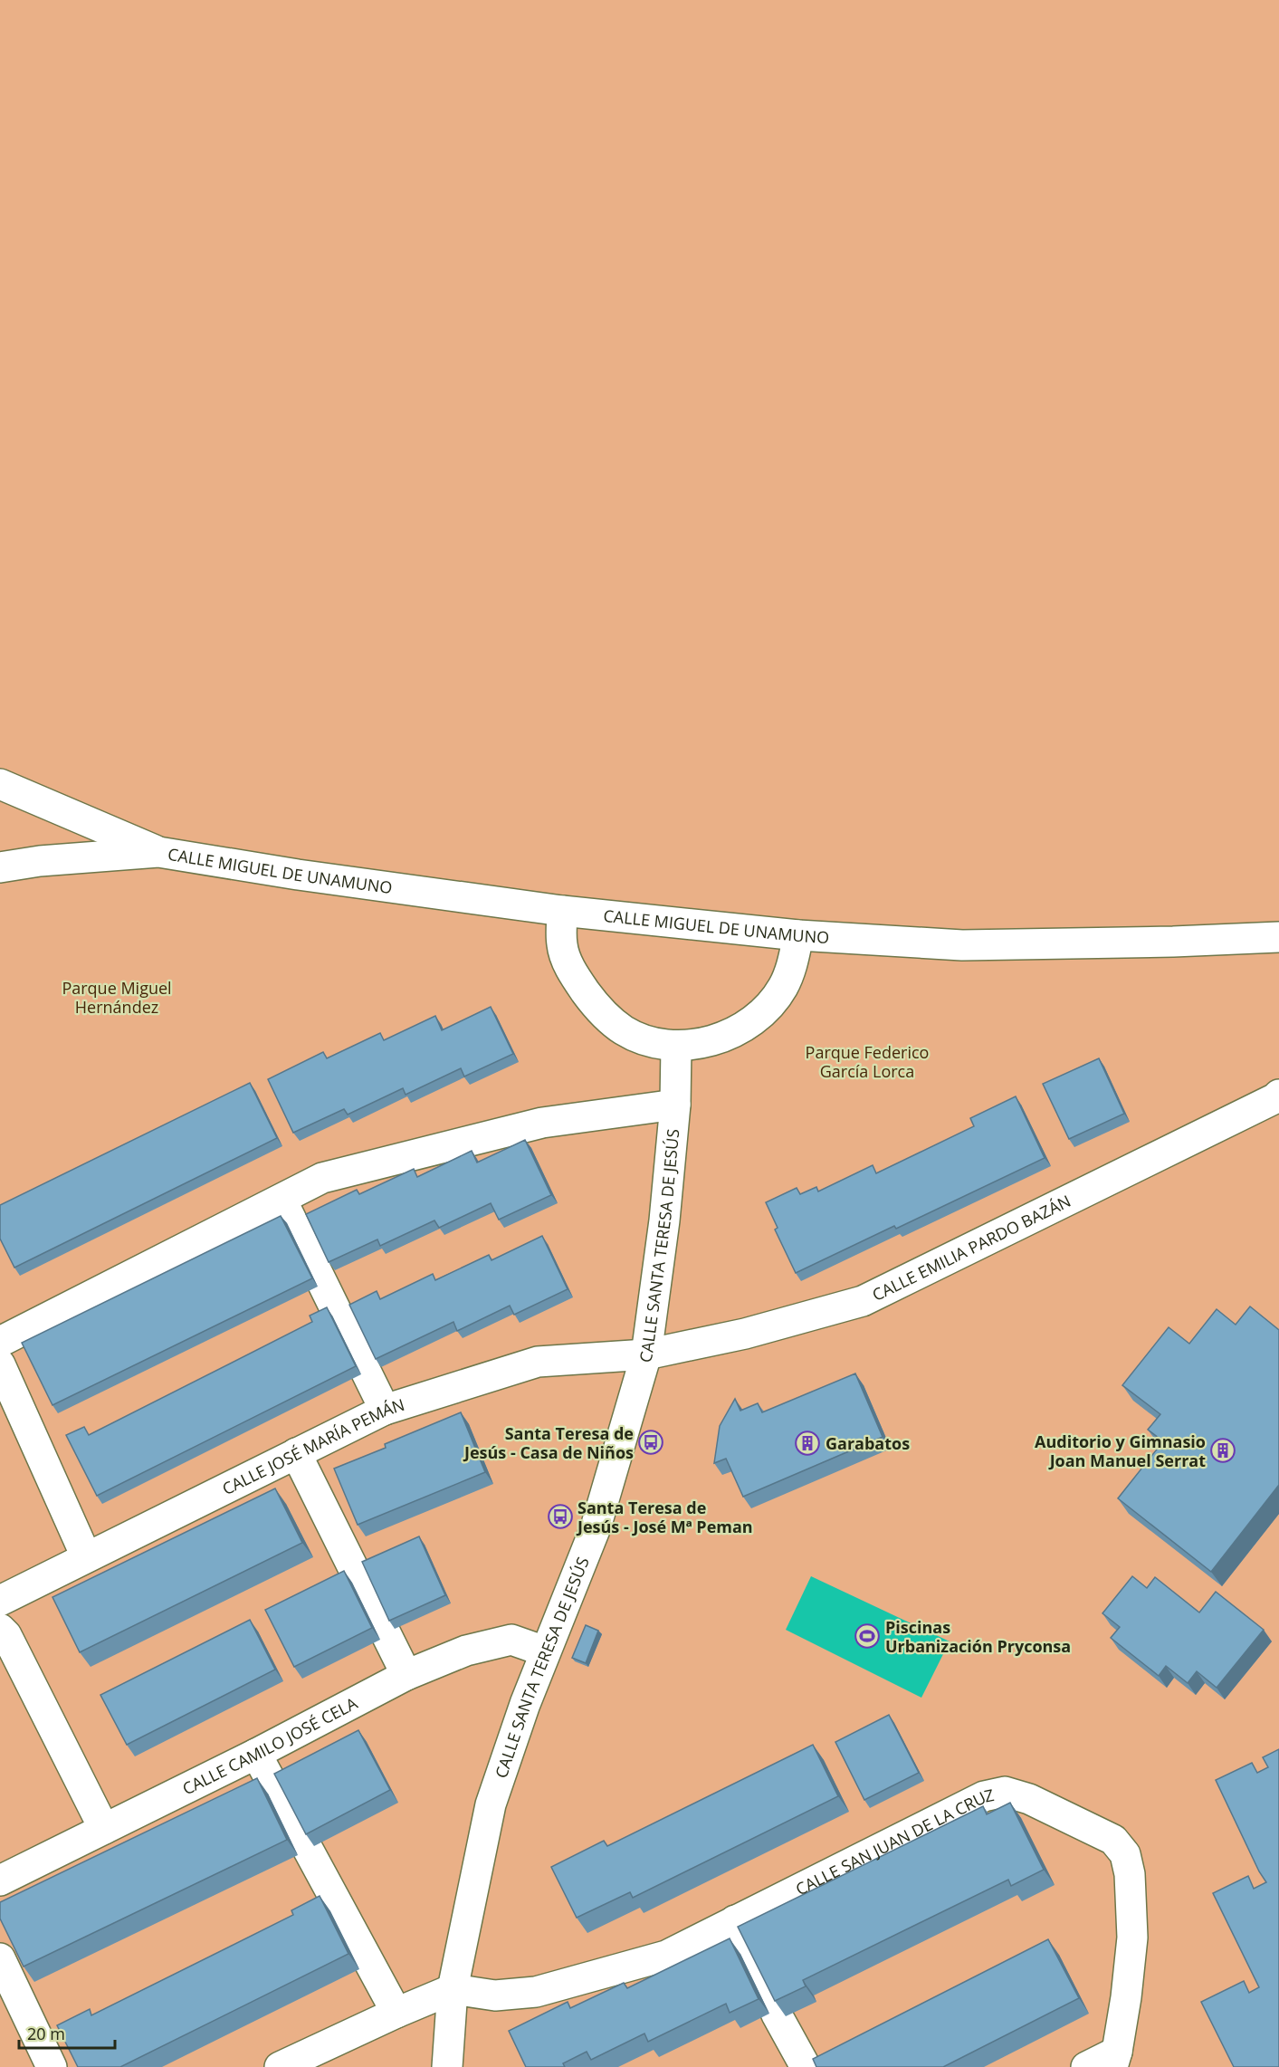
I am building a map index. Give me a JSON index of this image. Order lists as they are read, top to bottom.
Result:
{
  "streets": {
    "street": [
      "CALLE MIGUEL DE UNAMUNO",
      "CALLE SANTA TERESA DE JESÚS",
      "CALLE EMILIA PARDO BAZÁN",
      "CALLE JOSÉ MARÍA PEMÁN",
      "CALLE CAMILO JOSÉ CELA",
      "CALLE SAN JUAN DE LA CRUZ"
    ]
  },
  "crossings": [
    ["CALLE SANTA TERESA DE JESÚS", "CALLE EMILIA PARDO BAZÁN"],
    ["CALLE SANTA TERESA DE JESÚS", "CALLE JOSÉ MARÍA PEMÁN"],
    ["CALLE SANTA TERESA DE JESÚS", "CALLE CAMILO JOSÉ CELA"],
    ["CALLE SANTA TERESA DE JESÚS", "CALLE SAN JUAN DE LA CRUZ"],
    ["CALLE EMILIA PARDO BAZÁN", "CALLE JOSÉ MARÍA PEMÁN"]
  ],
  "parks": ["Parque Miguel Hernández", "Parque Federico García Lorca"],
  "places": {
    "bus stop": ["Santa Teresa de Jesús - Casa de Niños", "Santa Teresa de Jesús - José Mª Peman"],
    "building": ["Garabatos", "Auditorio y Gimnasio Joan Manuel Serrat"],
    "sports": ["Piscinas Urbanización Pryconsa"]
  },
  "scale_bar": "20 m"
}
